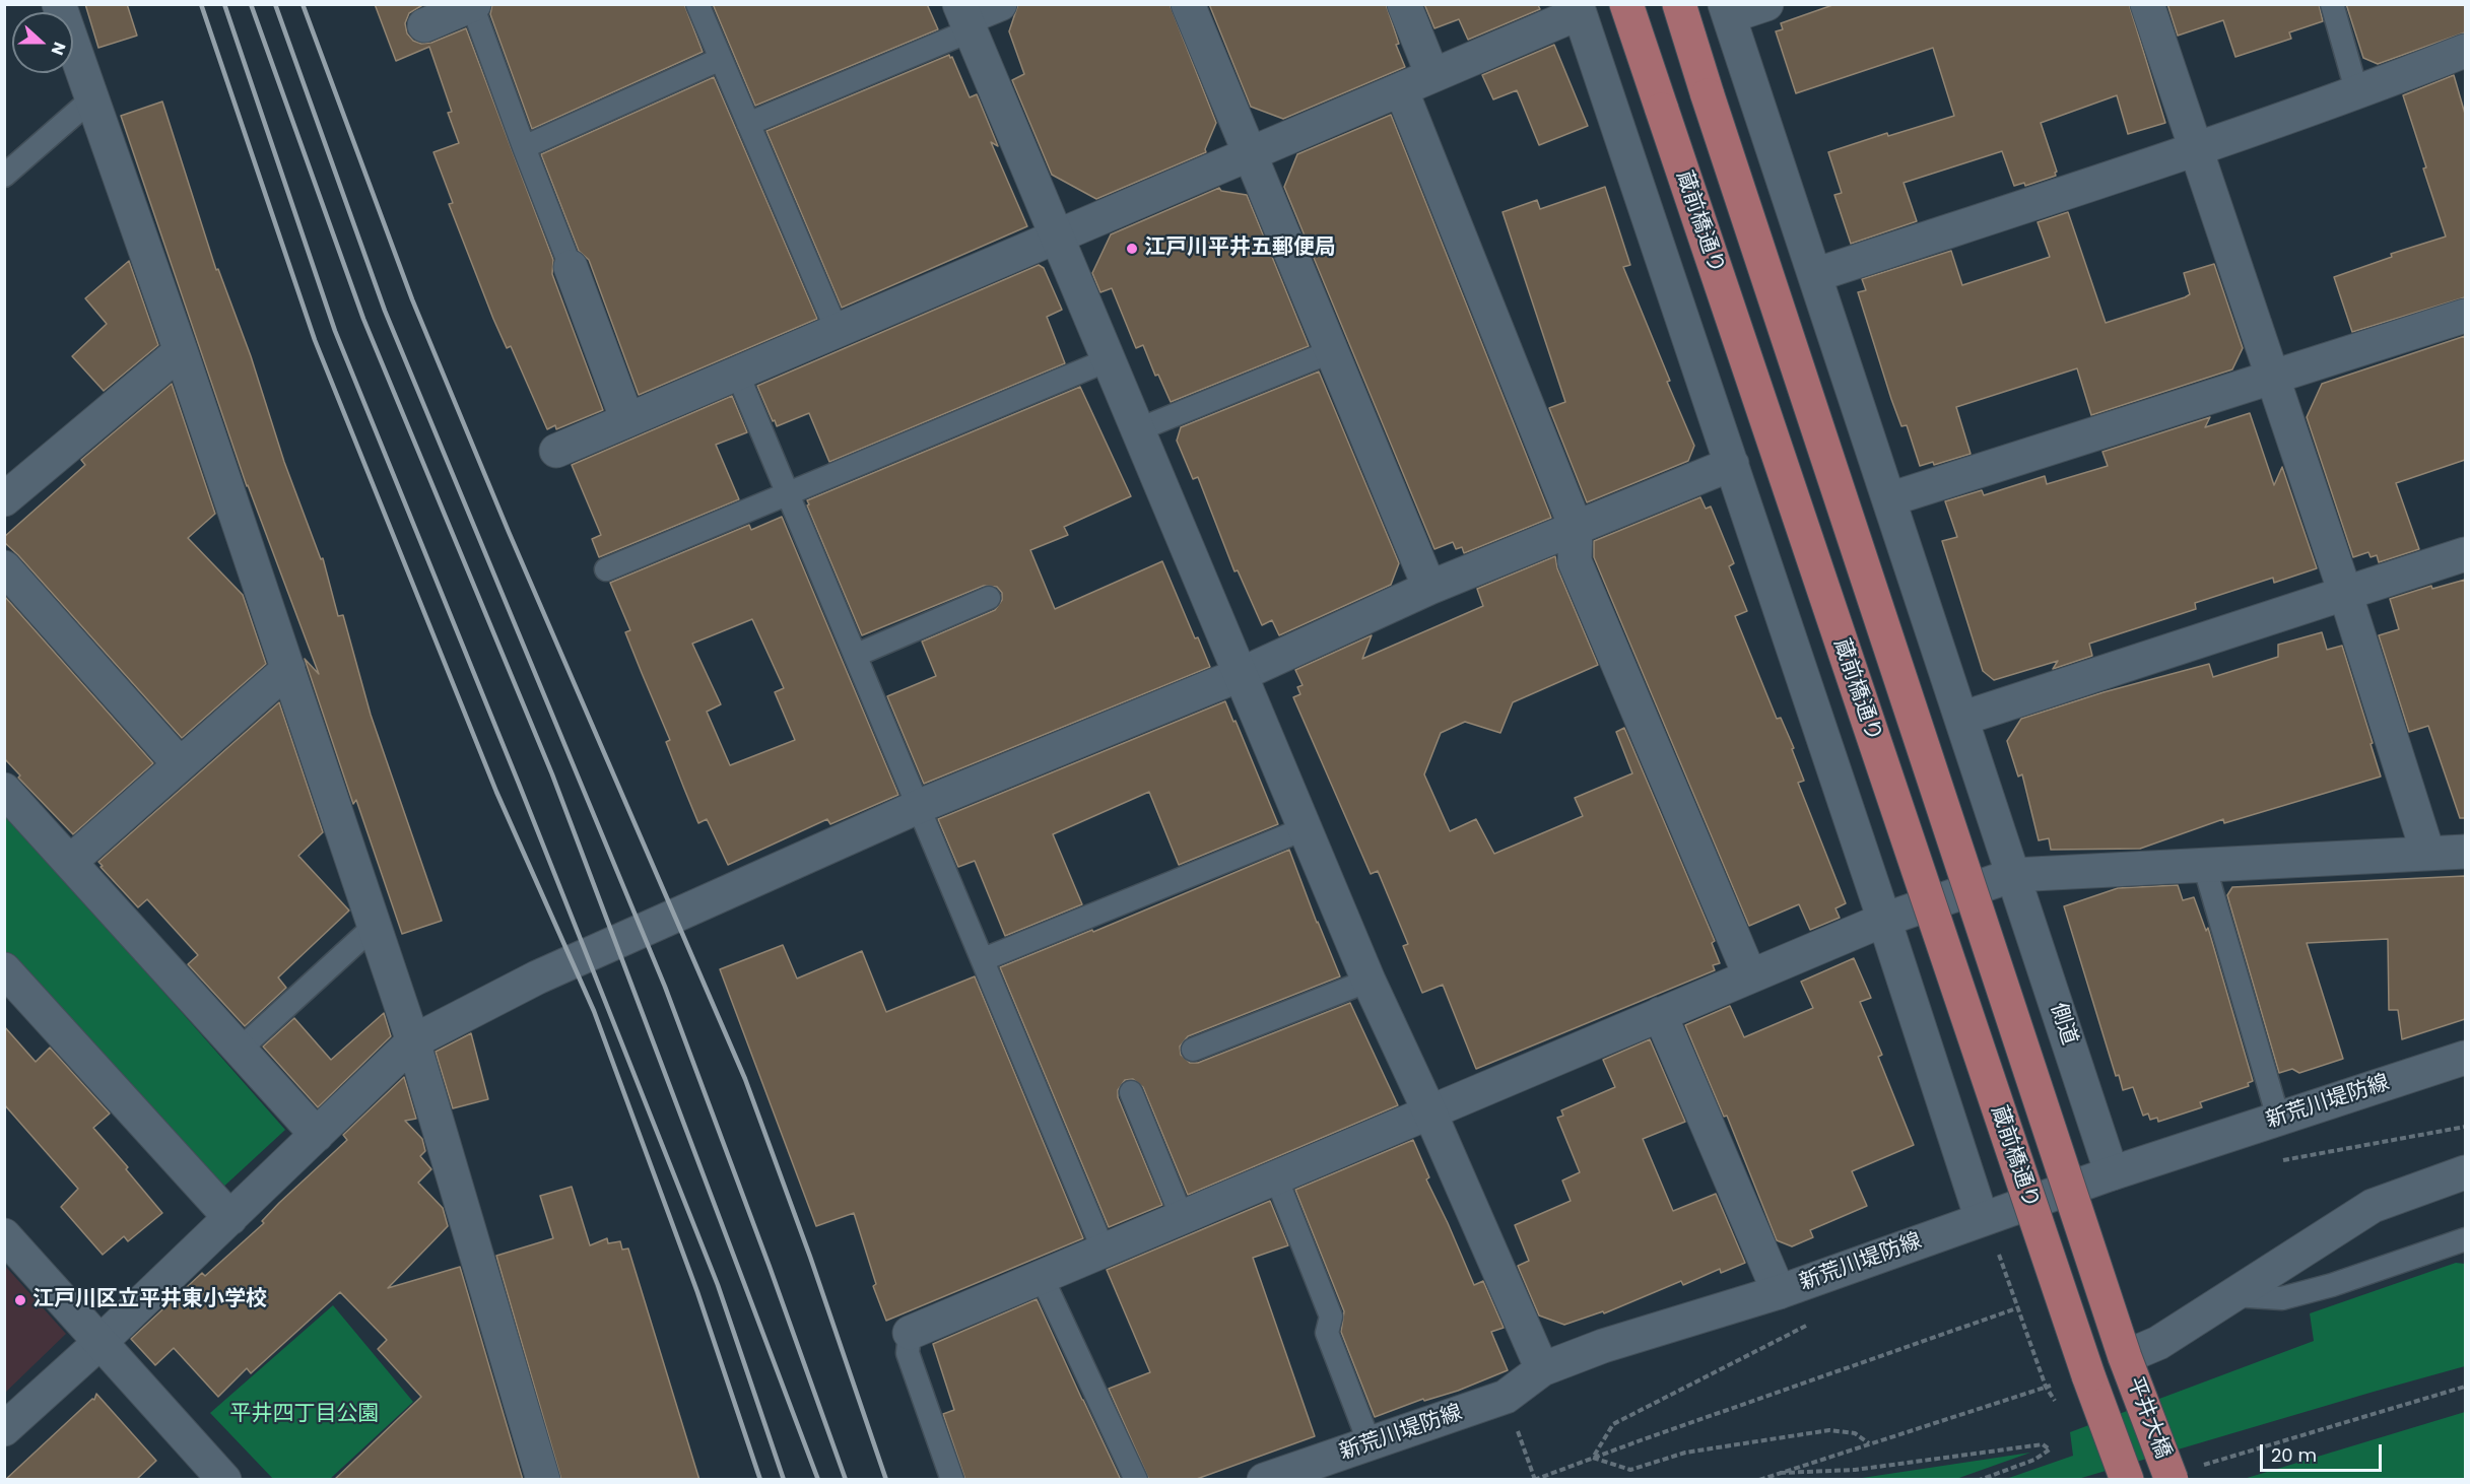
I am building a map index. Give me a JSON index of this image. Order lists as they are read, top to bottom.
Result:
{
  "streets": {
    "main road": ["蔵前橋通り", "平井大橋"],
    "street": ["側道", "新荒川堤防線"]
  },
  "crossings": [
    ["蔵前橋通り", "平井大橋"],
    ["側道", "新荒川堤防線"]
  ],
  "parks": ["平井四丁目公園"],
  "places": ["江戸川平井五郵便局", "江戸川区立平井東小学校"],
  "scale_bar": "20 m",
  "north": "right"
}
